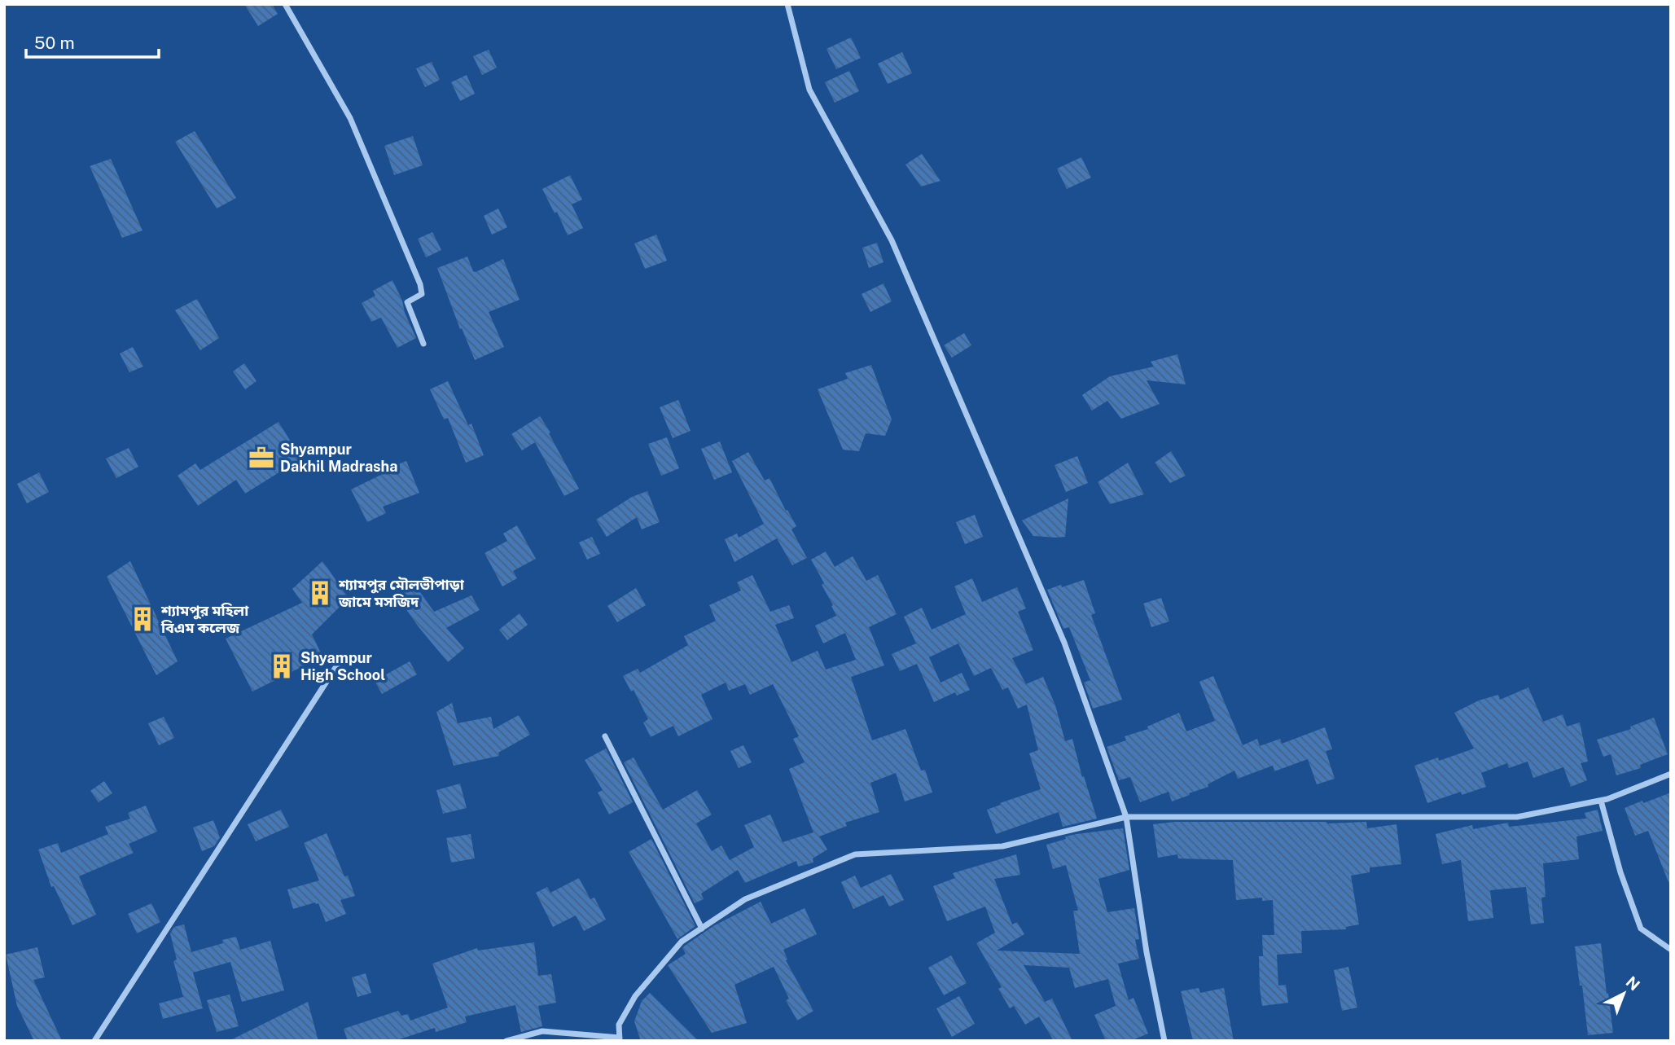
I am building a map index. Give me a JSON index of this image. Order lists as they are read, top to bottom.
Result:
{
  "places": {
    "office": ["Shyampur Dakhil Madrasha"],
    "building": ["শ্যামপুর মৌলভীপাড়া জামে মসজিদ", "শ্যামপুর মহিলা বিএম কলেজ", "Shyampur High School"]
  },
  "scale_bar": "50 m",
  "north": "top right"
}
